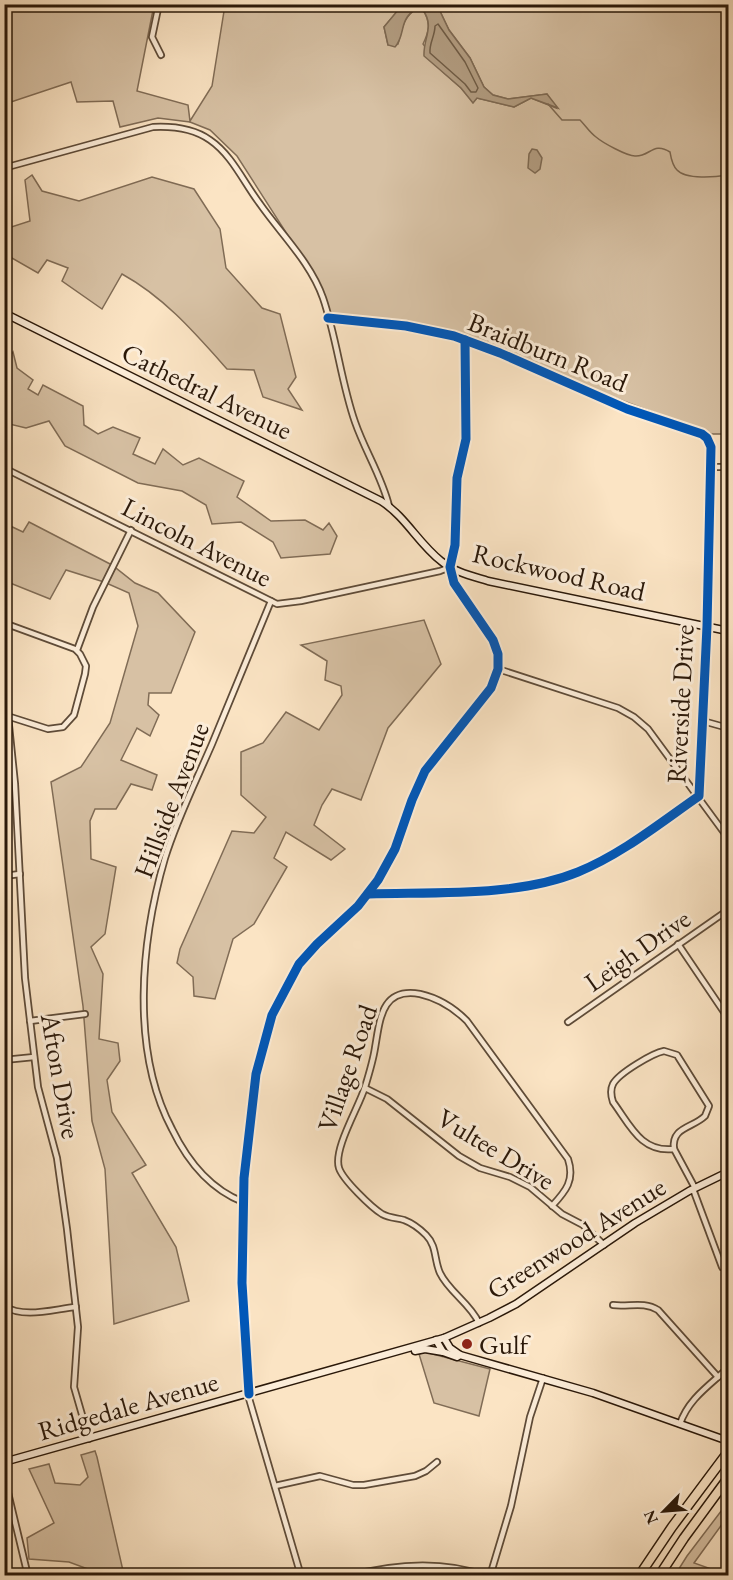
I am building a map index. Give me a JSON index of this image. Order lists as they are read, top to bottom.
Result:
{
  "streets": {
    "street": [
      "Braidburn Road",
      "Cathedral Avenue",
      "Lincoln Avenue",
      "Rockwood Road",
      "Riverside Drive",
      "Hillside Avenue",
      "Leigh Drive",
      "Village Road",
      "Afton Drive",
      "Vultee Drive",
      "Greenwood Avenue",
      "Ridgedale Avenue"
    ]
  },
  "crossings": [
    ["Braidburn Road", "Riverside Drive"],
    ["Cathedral Avenue", "Rockwood Road"],
    ["Lincoln Avenue", "Rockwood Road"],
    ["Lincoln Avenue", "Hillside Avenue"],
    ["Rockwood Road", "Riverside Drive"],
    ["Village Road", "Vultee Drive"],
    ["Village Road", "Greenwood Avenue"],
    ["Afton Drive", "Ridgedale Avenue"],
    ["Vultee Drive", "Greenwood Avenue"],
    ["Greenwood Avenue", "Ridgedale Avenue"]
  ],
  "places": ["Gulf"],
  "north": "bottom left"
}
